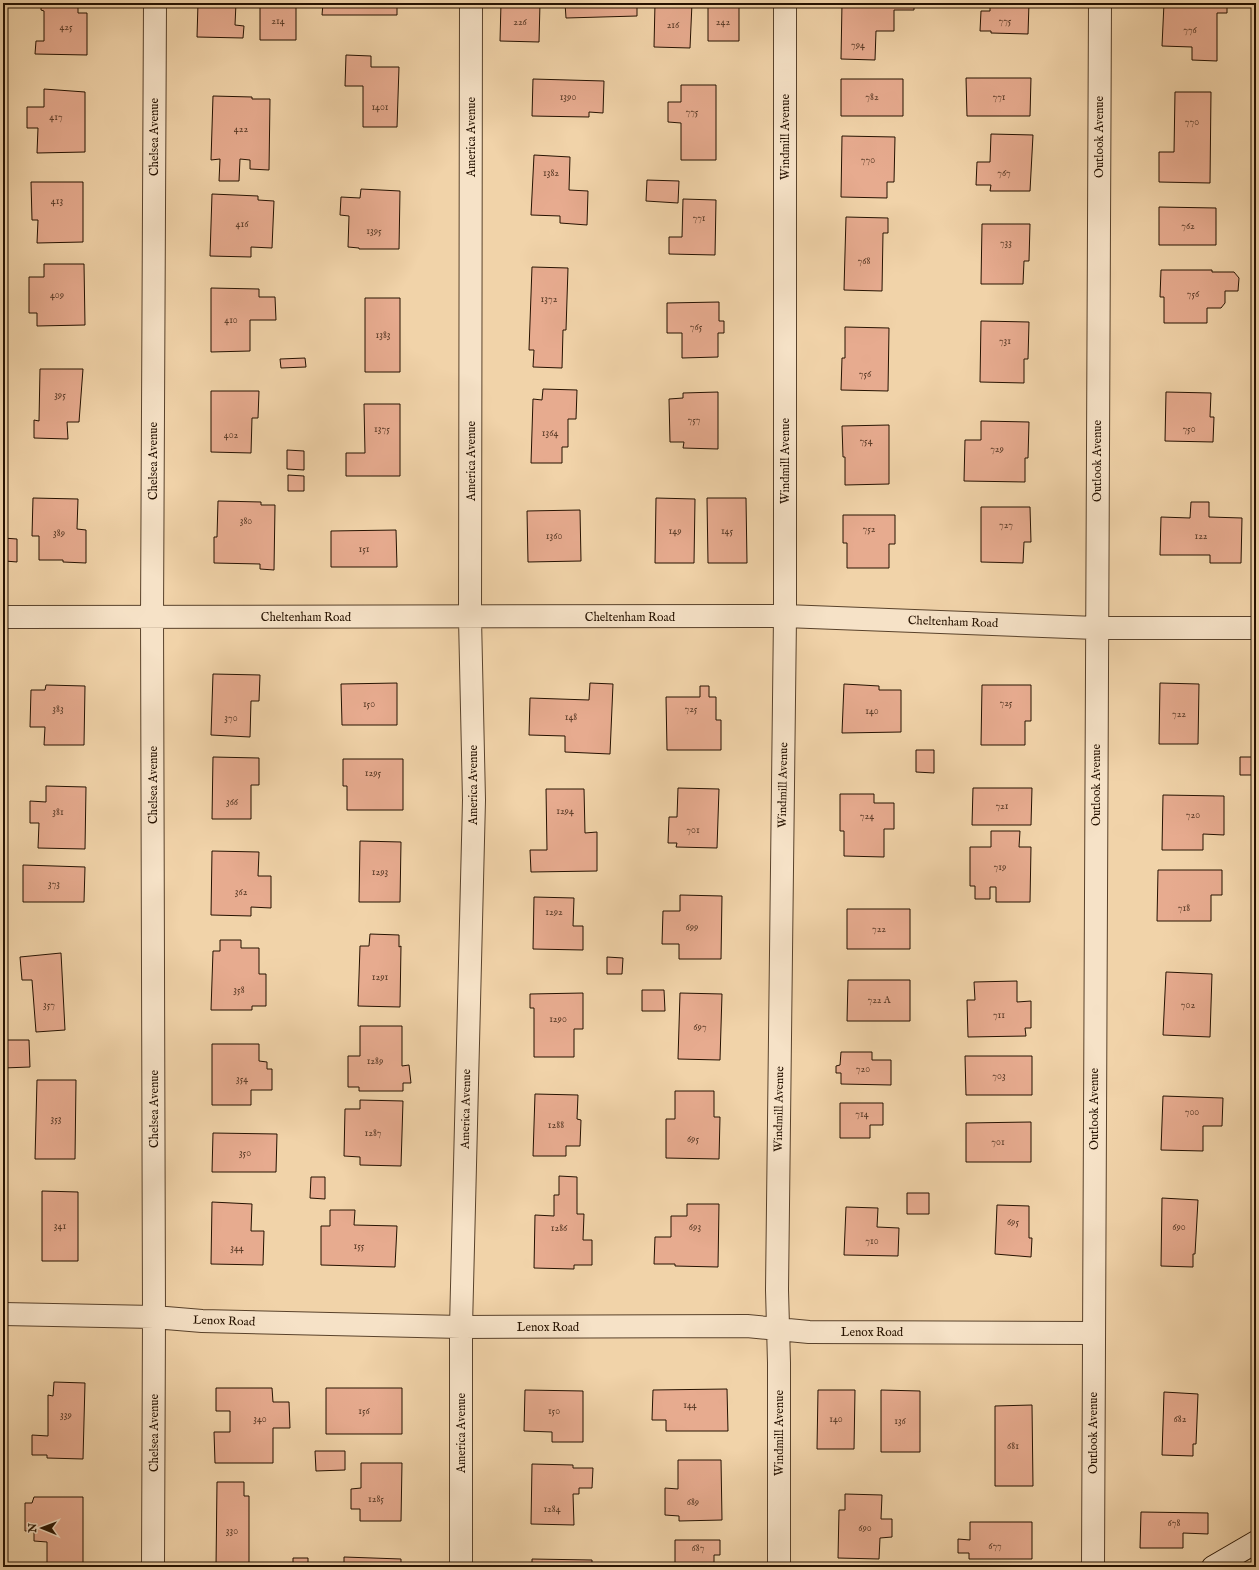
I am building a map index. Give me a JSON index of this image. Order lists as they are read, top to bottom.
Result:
{
  "streets": {
    "street": [
      "Chelsea Avenue",
      "America Avenue",
      "Windmill Avenue",
      "Outlook Avenue",
      "Cheltenham Road",
      "Lenox Road"
    ]
  },
  "crossings": [
    ["Chelsea Avenue", "Cheltenham Road"],
    ["Chelsea Avenue", "Lenox Road"],
    ["America Avenue", "Cheltenham Road"],
    ["America Avenue", "Lenox Road"],
    ["Windmill Avenue", "Cheltenham Road"],
    ["Windmill Avenue", "Lenox Road"],
    ["Outlook Avenue", "Cheltenham Road"],
    ["Outlook Avenue", "Lenox Road"]
  ],
  "house_numbers": [
    "214",
    "775",
    "226",
    "242",
    "216",
    "425",
    "776",
    "794",
    "1390",
    "782",
    "771",
    "1401",
    "775",
    "417",
    "770",
    "422",
    "770",
    "1382",
    "767",
    "413",
    "771",
    "416",
    "762",
    "1395",
    "733",
    "768",
    "756",
    "409",
    "1372",
    "410",
    "765",
    "1383",
    "731",
    "756",
    "395",
    "757",
    "1375",
    "750",
    "1364",
    "402",
    "754",
    "729",
    "380",
    "727",
    "752",
    "149",
    "145",
    "389",
    "1360",
    "122",
    "151",
    "725",
    "150",
    "383",
    "725",
    "140",
    "722",
    "148",
    "370",
    "1295",
    "366",
    "721",
    "1294",
    "381",
    "720",
    "724",
    "701",
    "719",
    "1293",
    "373",
    "362",
    "718",
    "1292",
    "699",
    "722",
    "1291",
    "358",
    "722 A",
    "357",
    "702",
    "711",
    "1290",
    "697",
    "1289",
    "720",
    "703",
    "354",
    "700",
    "714",
    "353",
    "1288",
    "1287",
    "695",
    "701",
    "350",
    "695",
    "341",
    "693",
    "690",
    "1286",
    "710",
    "155",
    "344",
    "144",
    "156",
    "150",
    "339",
    "340",
    "140",
    "682",
    "136",
    "681",
    "1285",
    "689",
    "1284",
    "678",
    "690",
    "330",
    "677",
    "687"
  ],
  "north": "left"
}
